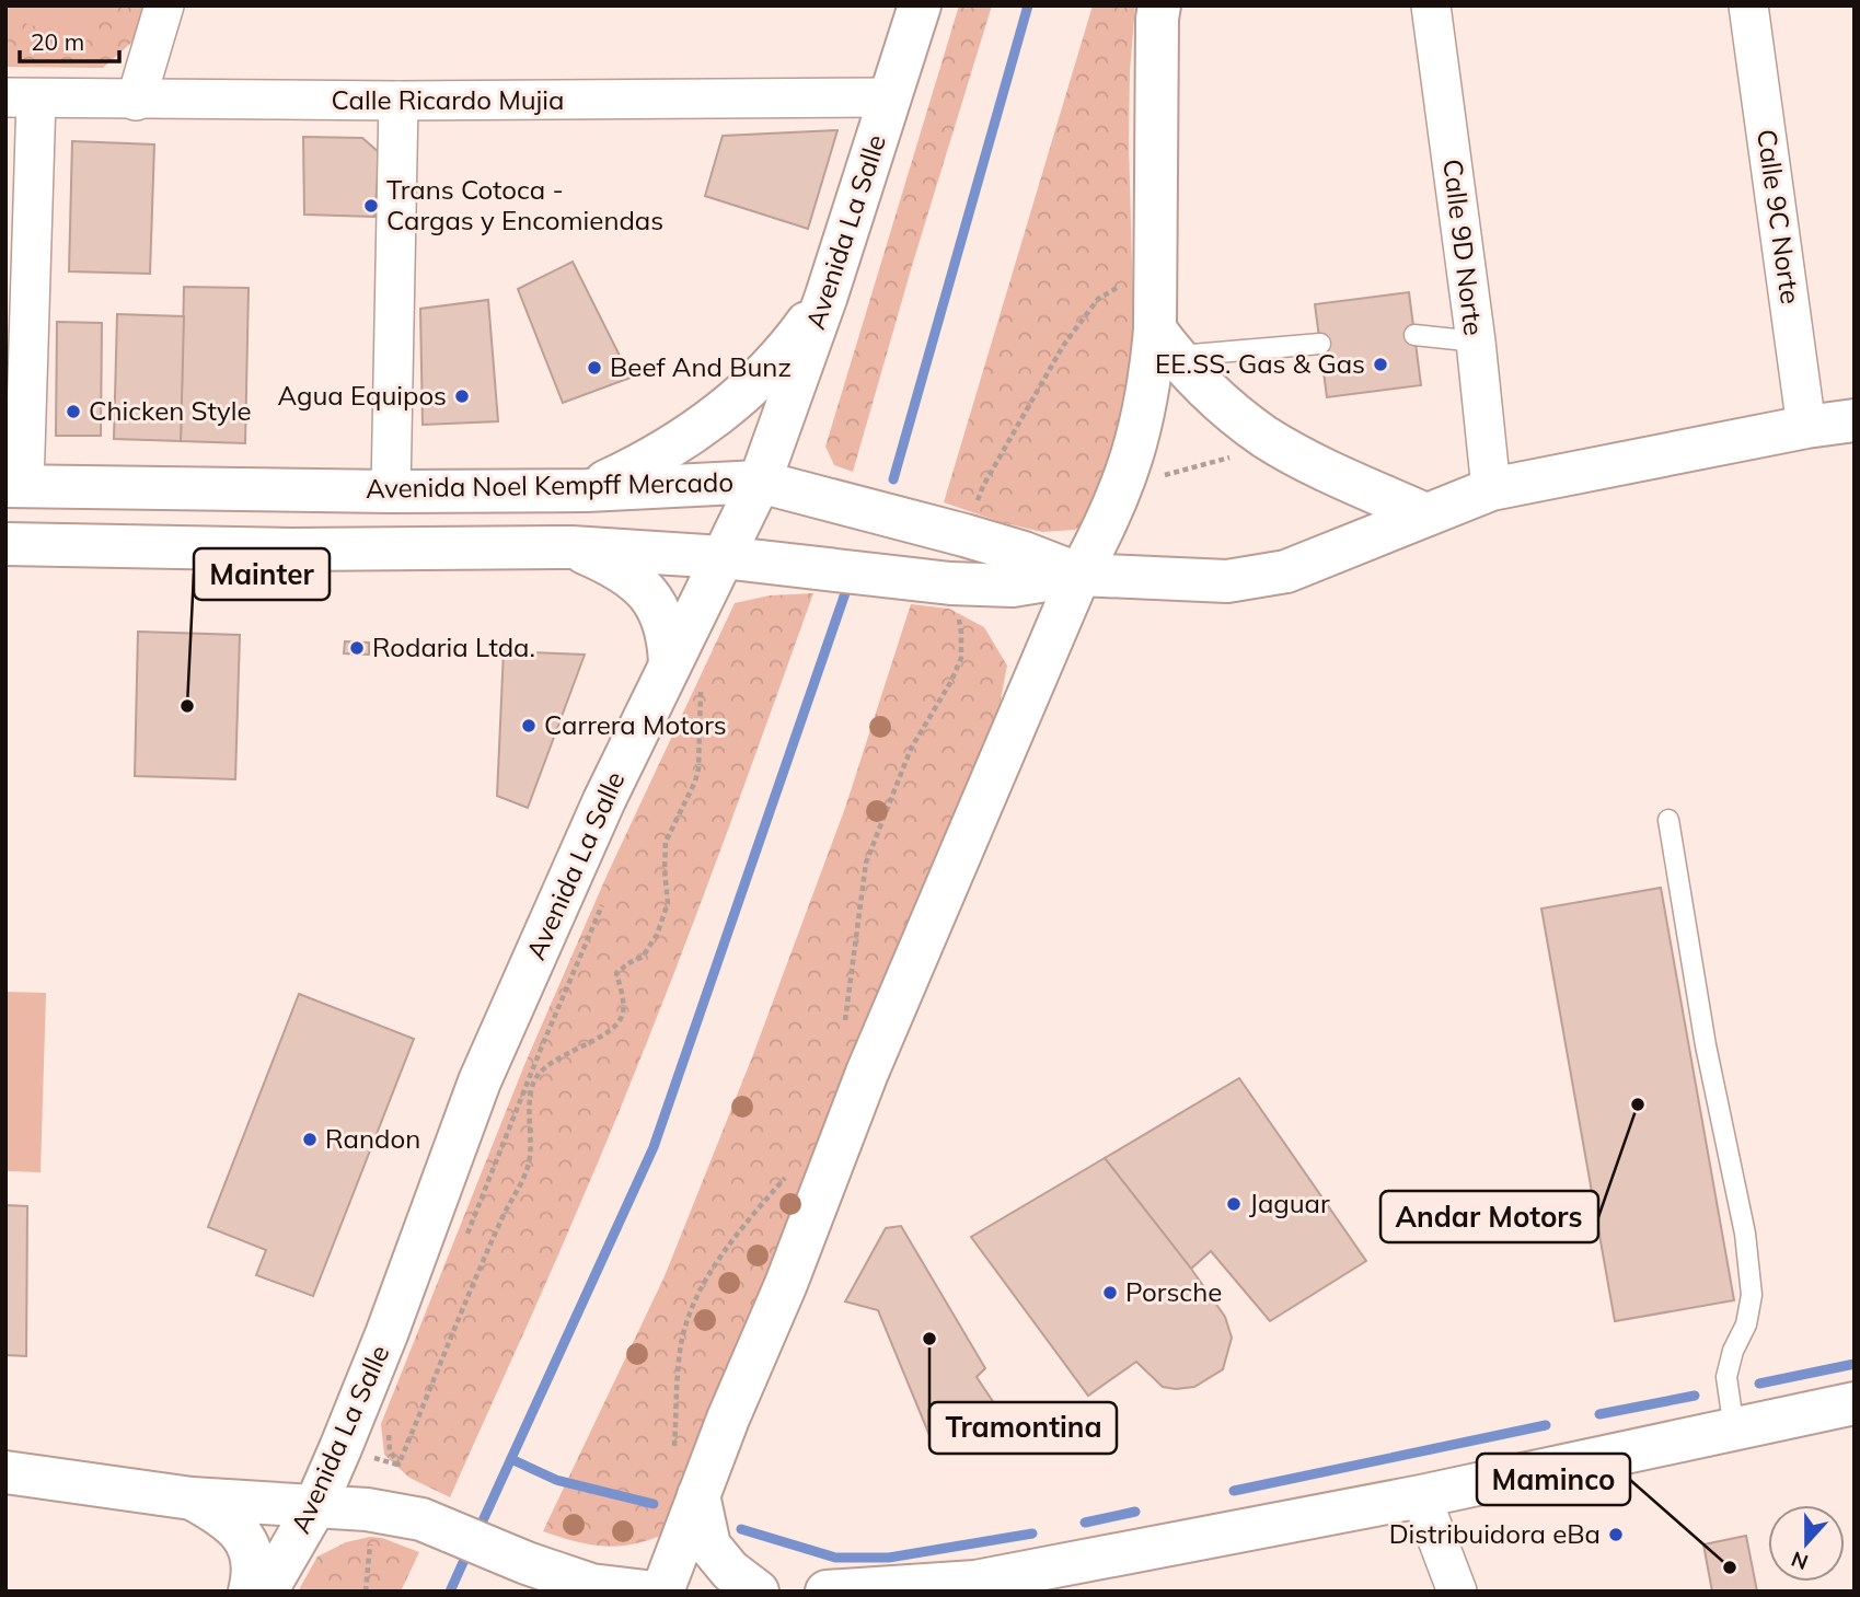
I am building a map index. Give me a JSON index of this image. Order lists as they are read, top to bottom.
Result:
{
  "streets": {
    "main road": ["Avenida La Salle", "Avenida Noel Kempff Mercado"],
    "street": ["Calle Ricardo Mujia", "Calle 9C Norte", "Calle 9D Norte"]
  },
  "crossings": [
    ["Calle Ricardo Mujia", "Avenida La Salle"],
    ["Calle 9C Norte", "Avenida Noel Kempff Mercado"],
    ["Avenida La Salle", "Avenida Noel Kempff Mercado"],
    ["Calle 9D Norte", "Avenida Noel Kempff Mercado"]
  ],
  "places": [
    "Trans Cotoca - Cargas y Encomiendas",
    "EE.SS. Gas & Gas",
    "Beef And Bunz",
    "Agua Equipos",
    "Chicken Style",
    "Rodaria Ltda.",
    "Mainter",
    "Carrera Motors",
    "Andar Motors",
    "Randon",
    "Jaguar",
    "Porsche",
    "Tramontina",
    "Distribuidora eBa",
    "Maminco"
  ],
  "scale_bar": "20 m",
  "north": "bottom"
}
